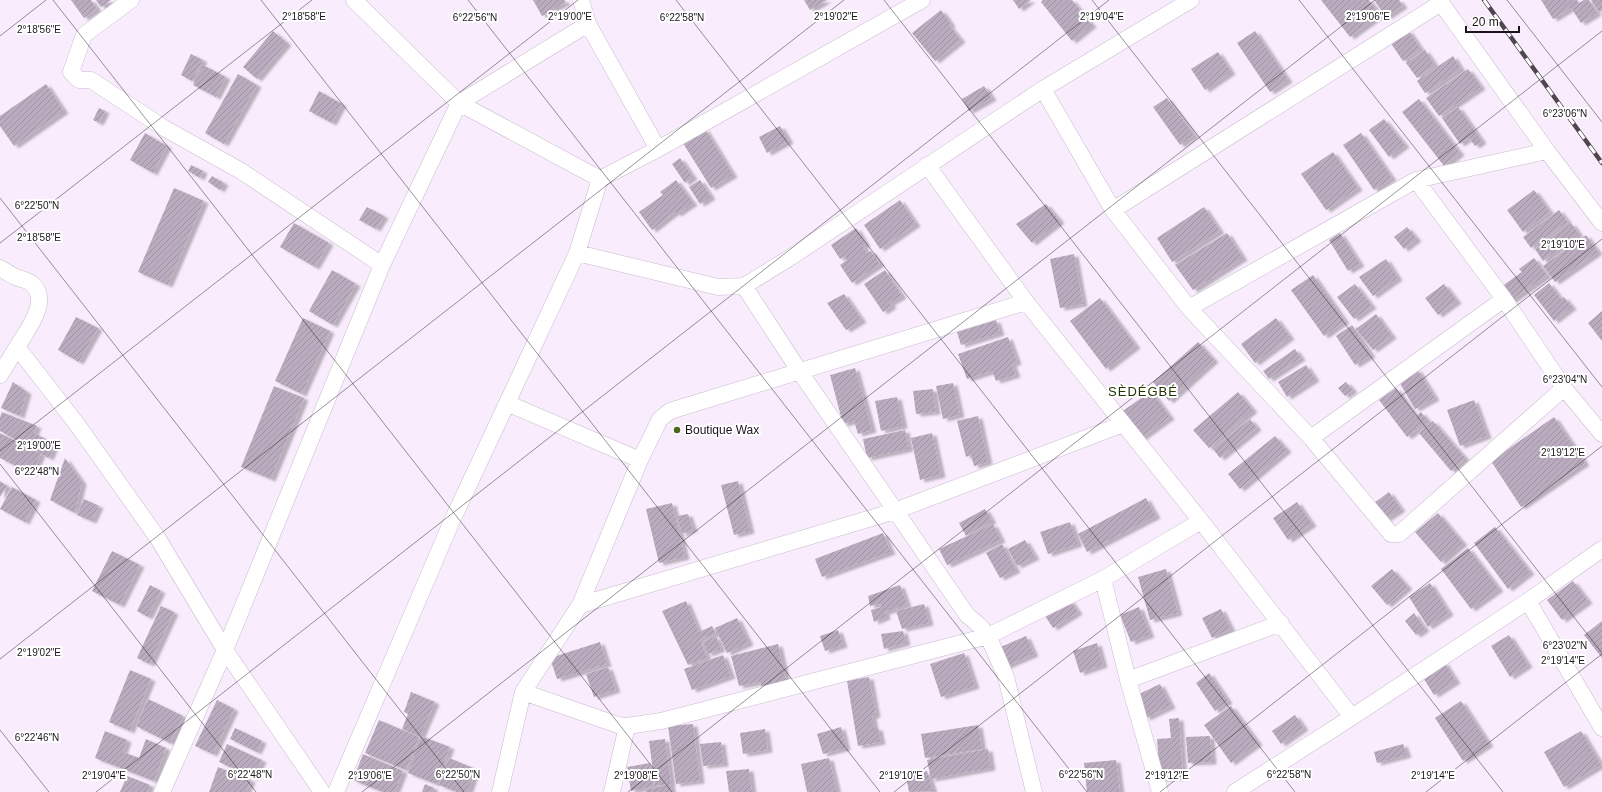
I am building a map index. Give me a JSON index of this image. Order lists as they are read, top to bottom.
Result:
{
  "districts": ["SÈDÉGBÉ"],
  "places": ["Boutique Wax"],
  "scale_bar": "20 m",
  "coordinates": [
    "2°18'58\"E",
    "2°19'00\"E",
    "2°19'02\"E",
    "2°19'04\"E",
    "2°19'06\"E",
    "6°22'56\"N",
    "6°22'58\"N",
    "2°18'56\"E",
    "6°23'06\"N",
    "6°22'50\"N",
    "2°19'10\"E",
    "6°23'04\"N",
    "2°19'12\"E",
    "6°22'48\"N",
    "6°23'02\"N",
    "2°19'14\"E",
    "6°22'46\"N",
    "2°19'08\"E"
  ]
}
